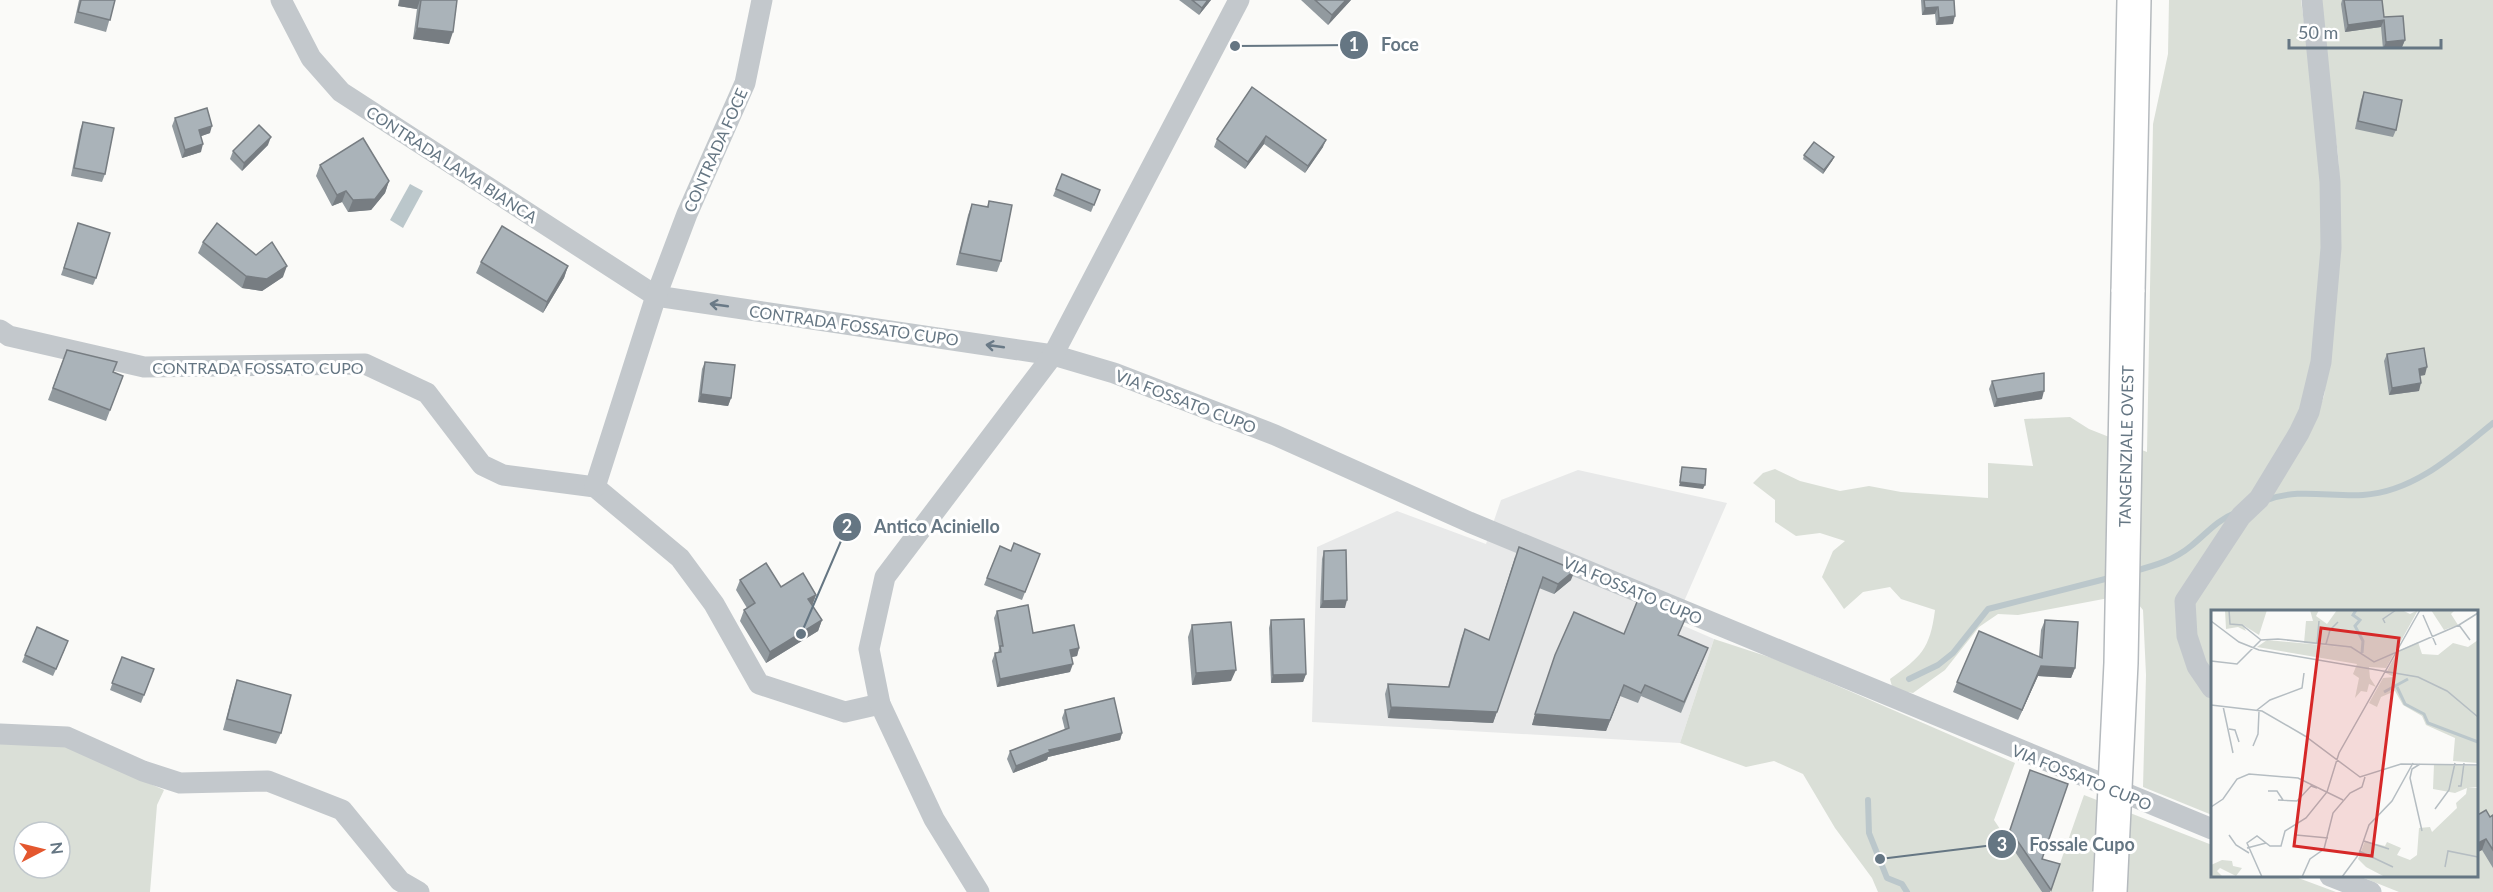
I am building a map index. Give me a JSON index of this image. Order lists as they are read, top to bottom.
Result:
{
  "streets": {
    "main road": ["TANGENZIALE OVEST"],
    "street": [
      "CONTRADA FOCE",
      "CONTRADA LAMA BIANCA",
      "CONTRADA FOSSATO CUPO",
      "VIA FOSSATO CUPO"
    ]
  },
  "crossings": [
    ["CONTRADA FOCE", "CONTRADA LAMA BIANCA"],
    ["CONTRADA FOCE", "CONTRADA FOSSATO CUPO"],
    ["CONTRADA LAMA BIANCA", "CONTRADA FOSSATO CUPO"],
    ["CONTRADA FOSSATO CUPO", "VIA FOSSATO CUPO"]
  ],
  "one_way": ["CONTRADA FOSSATO CUPO"],
  "places": ["Foce", "Antico Aciniello", "Fossale Cupo"],
  "scale_bar": "50 m",
  "north": "right"
}
